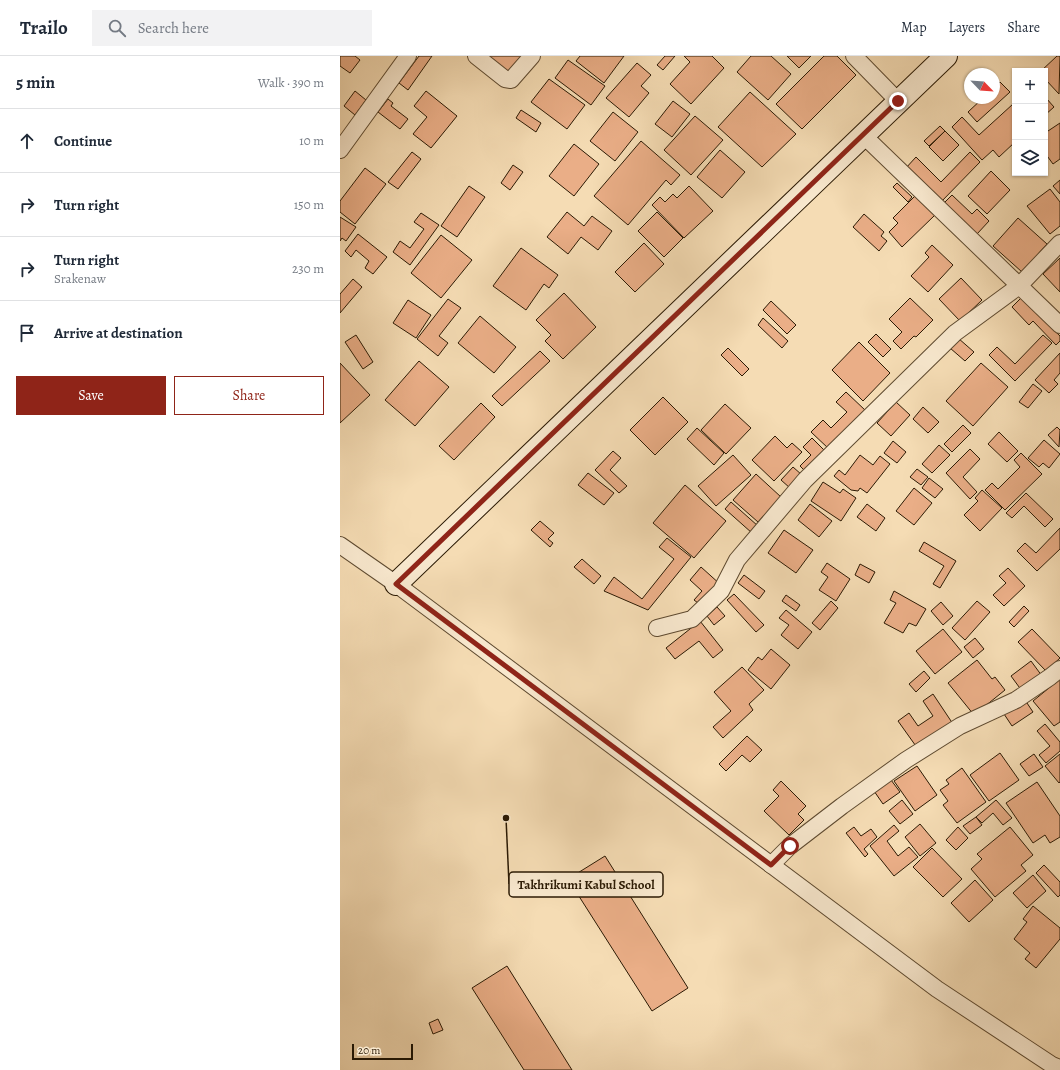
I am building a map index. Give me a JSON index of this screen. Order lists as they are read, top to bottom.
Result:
{
  "places": ["Takhrikumi Kabul School"],
  "scale_bar": "20 m",
  "north": "bottom right",
  "page": {
    "header": "Trailo",
    "search": "Search here",
    "nav": ["Map", "Layers", "Share"],
    "heading": ["5 min", "Walk · 390 m"],
    "map_buttons": ["+", "−"],
    "list": [
      ["Continue", "10 m"],
      ["Turn right", "150 m"],
      ["Turn right", "Srakenaw", "230 m"],
      "Arrive at destination"
    ],
    "buttons": ["Save", "Share"],
    "scale": "20 m"
  }
}
